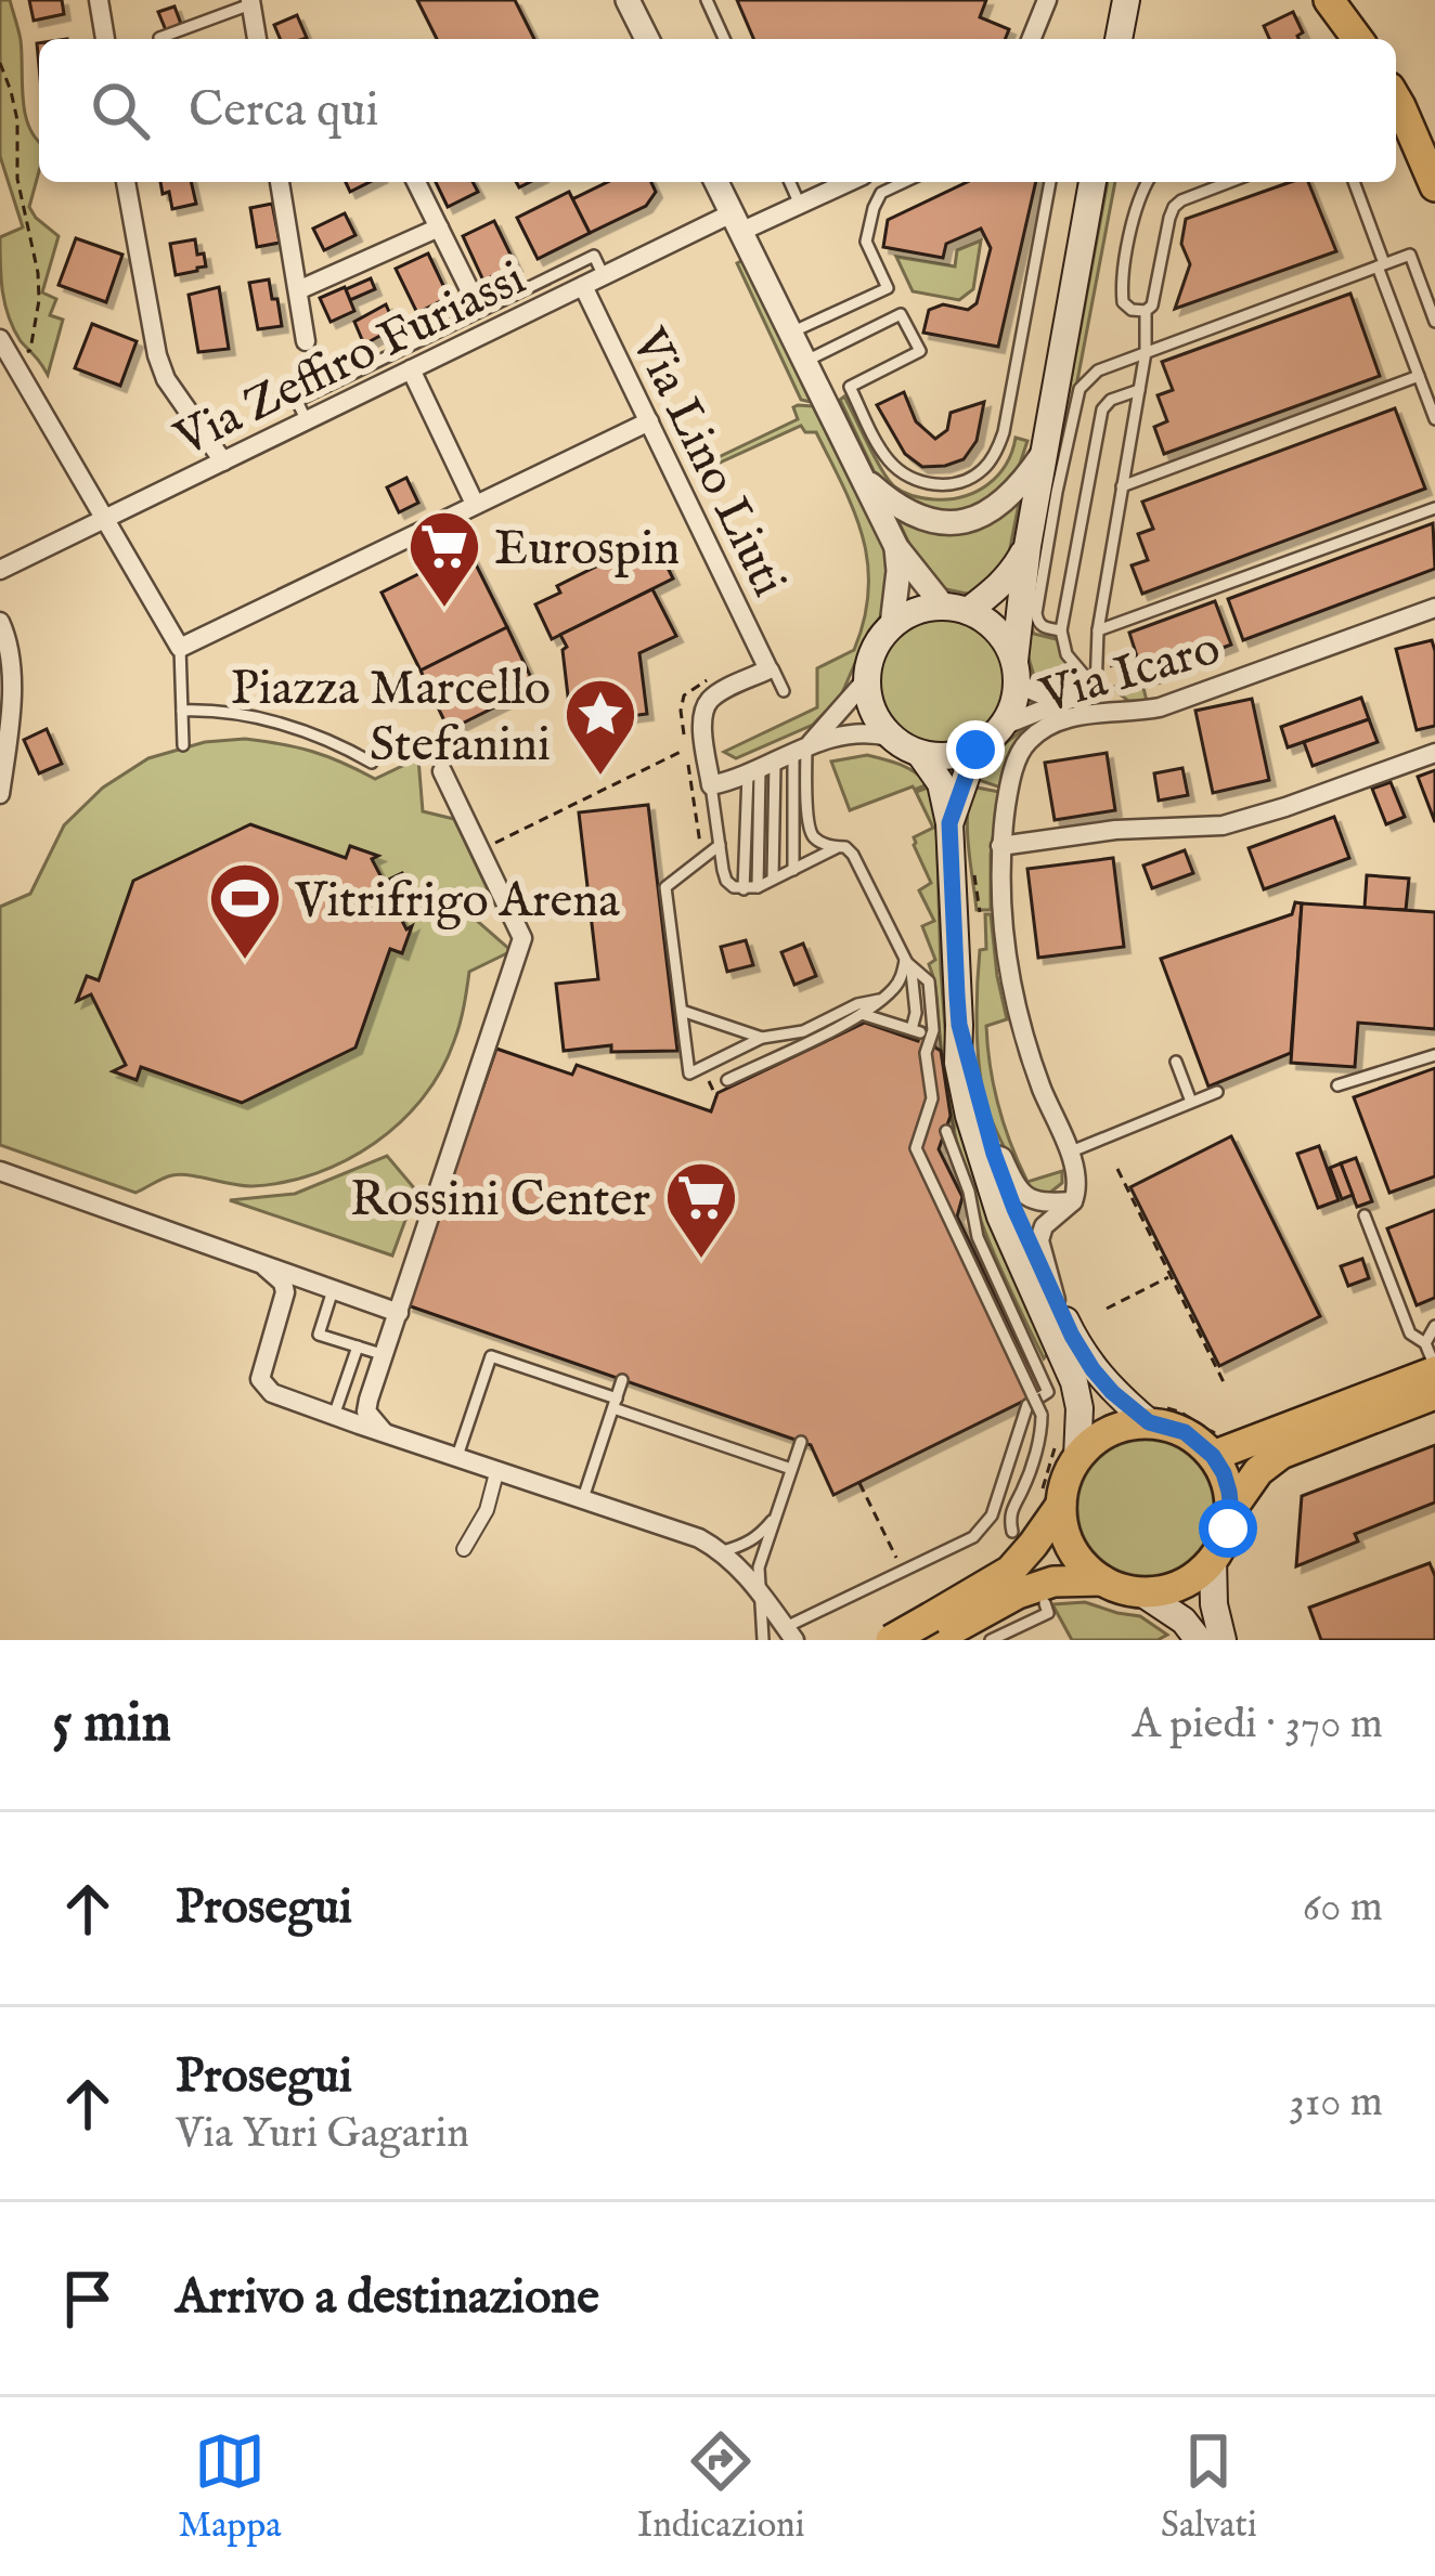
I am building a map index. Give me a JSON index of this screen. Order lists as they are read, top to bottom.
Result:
{
  "streets": {
    "street": ["Via Zeffiro Furiassi", "Via Lino Liuti", "Via Icaro"]
  },
  "crossings": [
    ["Via Zeffiro Furiassi", "Via Lino Liuti"]
  ],
  "places": {
    "supermarket": ["Eurospin", "Rossini Center"],
    "place": ["Piazza Marcello Stefanini"],
    "sports": ["Vitrifrigo Arena"]
  },
  "page": {
    "search": "Cerca qui",
    "heading": ["5 min", "A piedi · 370 m"],
    "list": [
      ["Prosegui", "60 m"],
      ["Prosegui", "Via Yuri Gagarin", "310 m"],
      "Arrivo a destinazione"
    ],
    "nav": ["Mappa", "Indicazioni", "Salvati"]
  }
}
